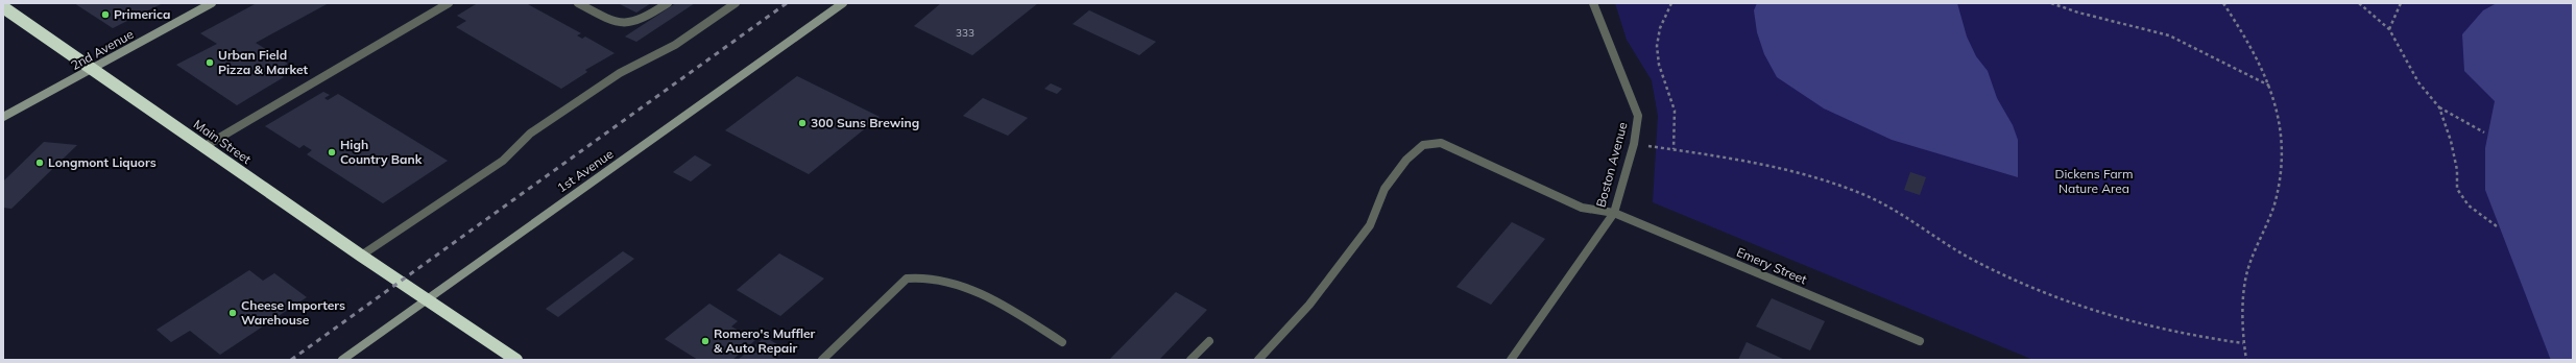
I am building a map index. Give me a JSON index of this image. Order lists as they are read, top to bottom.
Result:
{
  "streets": {
    "highway": ["Main Street"],
    "street": [
      "2nd Avenue",
      "Boston Avenue",
      "1st Avenue",
      "Emery Street"
    ]
  },
  "crossings": [
    ["2nd Avenue", "Main Street"],
    ["Main Street", "1st Avenue"],
    ["Boston Avenue", "Emery Street"]
  ],
  "parks": ["Dickens Farm Nature Area"],
  "places": [
    "Primerica",
    "Urban Field Pizza & Market",
    "300 Suns Brewing",
    "High Country Bank",
    "Longmont Liquors",
    "Cheese Importers Warehouse",
    "Romero's Muffler & Auto Repair"
  ],
  "house_numbers": ["333"]
}
